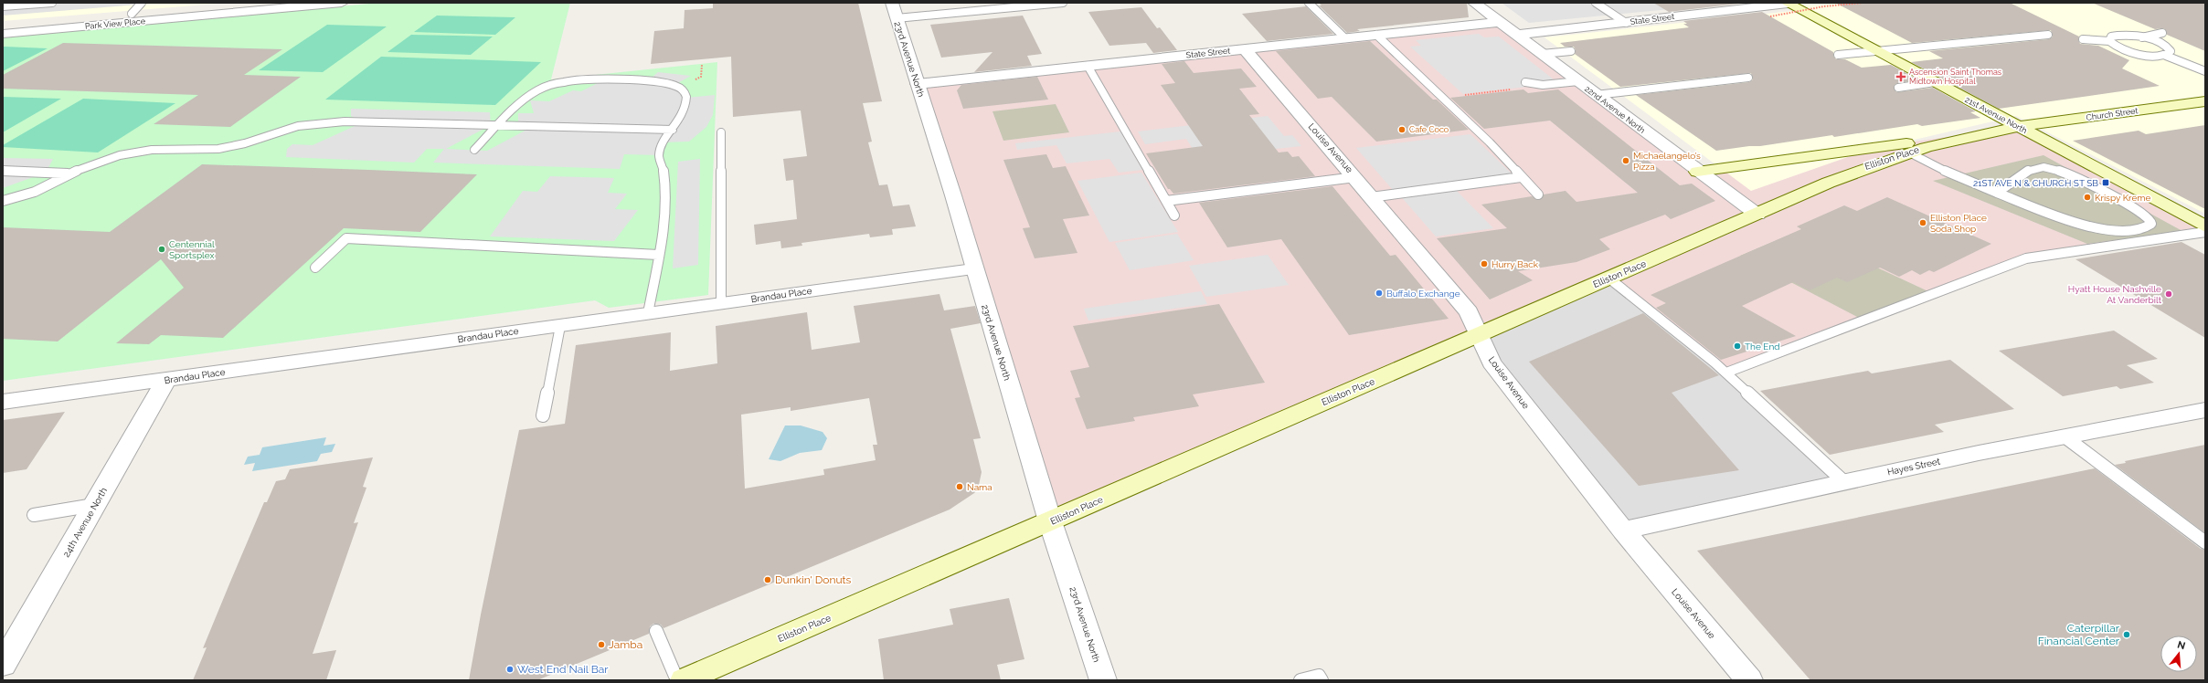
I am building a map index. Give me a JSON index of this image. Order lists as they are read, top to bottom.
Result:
{
  "streets": {
    "main road": ["Church Street", "21st Avenue North", "Elliston Place"],
    "street": [
      "State Street",
      "Park View Place",
      "23rd Avenue North",
      "22nd Avenue North",
      "Louise Avenue",
      "Brandau Place",
      "Hayes Street",
      "24th Avenue North"
    ]
  },
  "crossings": [
    ["State Street", "23rd Avenue North"],
    ["State Street", "22nd Avenue North"],
    ["State Street", "21st Avenue North"],
    ["State Street", "Louise Avenue"],
    ["23rd Avenue North", "Elliston Place"],
    ["23rd Avenue North", "Brandau Place"],
    ["22nd Avenue North", "Elliston Place"],
    ["Church Street", "21st Avenue North"],
    ["Church Street", "Elliston Place"],
    ["21st Avenue North", "Elliston Place"],
    ["Louise Avenue", "Elliston Place"],
    ["Louise Avenue", "Hayes Street"],
    ["Brandau Place", "24th Avenue North"]
  ],
  "places": {
    "health": ["Ascension Saint Thomas Midtown Hospital"],
    "other": [
      "Cafe Coco",
      "Michaelangelo’s Pizza",
      "Krispy Kreme",
      "Elliston Place Soda Shop",
      "Centennial Sportsplex",
      "Hurry Back",
      "Buffalo Exchange",
      "Hyatt House Nashville At Vanderbilt",
      "The End",
      "Nama",
      "Dunkin' Donuts",
      "Caterpillar Financial Center",
      "Jamba",
      "West End Nail Bar"
    ],
    "transit": ["21ST AVE N & CHURCH ST SB"]
  },
  "north": "top"
}
